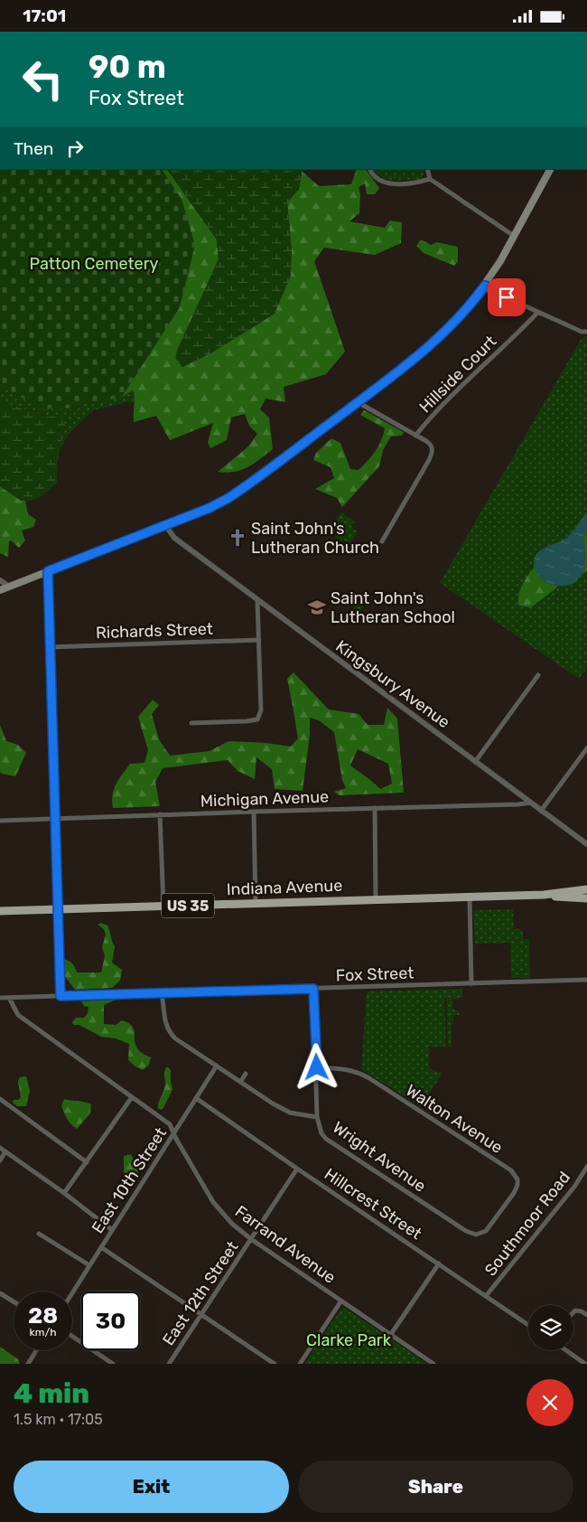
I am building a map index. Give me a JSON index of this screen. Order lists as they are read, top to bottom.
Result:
{
  "streets": {
    "main road": ["Indiana Avenue", "US 35"],
    "street": [
      "Hillside Court",
      "Richards Street",
      "Kingsbury Avenue",
      "Michigan Avenue",
      "Fox Street",
      "Walton Avenue",
      "Wright Avenue",
      "East 10th Street",
      "Hillcrest Street",
      "Southmoor Road",
      "Farrand Avenue",
      "East 12th Street"
    ]
  },
  "crossings": [
    ["Kingsbury Avenue", "Michigan Avenue"],
    ["Fox Street", "Wright Avenue"],
    ["Fox Street", "Farrand Avenue"],
    ["Walton Avenue", "Wright Avenue"],
    ["Wright Avenue", "East 10th Street"],
    ["East 10th Street", "Hillcrest Street"],
    ["East 10th Street", "Farrand Avenue"],
    ["Hillcrest Street", "Southmoor Road"],
    ["Hillcrest Street", "East 12th Street"],
    ["Farrand Avenue", "East 12th Street"]
  ],
  "parks": ["Patton Cemetery", "Clarke Park"],
  "places": {
    "church": ["Saint John's Lutheran Church"],
    "school or university": ["Saint John's Lutheran School"]
  },
  "page": {
    "status": "17:01",
    "turn": ["90 m", "Fox Street"],
    "then": "Then",
    "speed": "28 km/h",
    "limit": "30",
    "heading": ["4 min", "1.5 km · 17:05"],
    "buttons": ["Exit", "Share"]
  }
}
